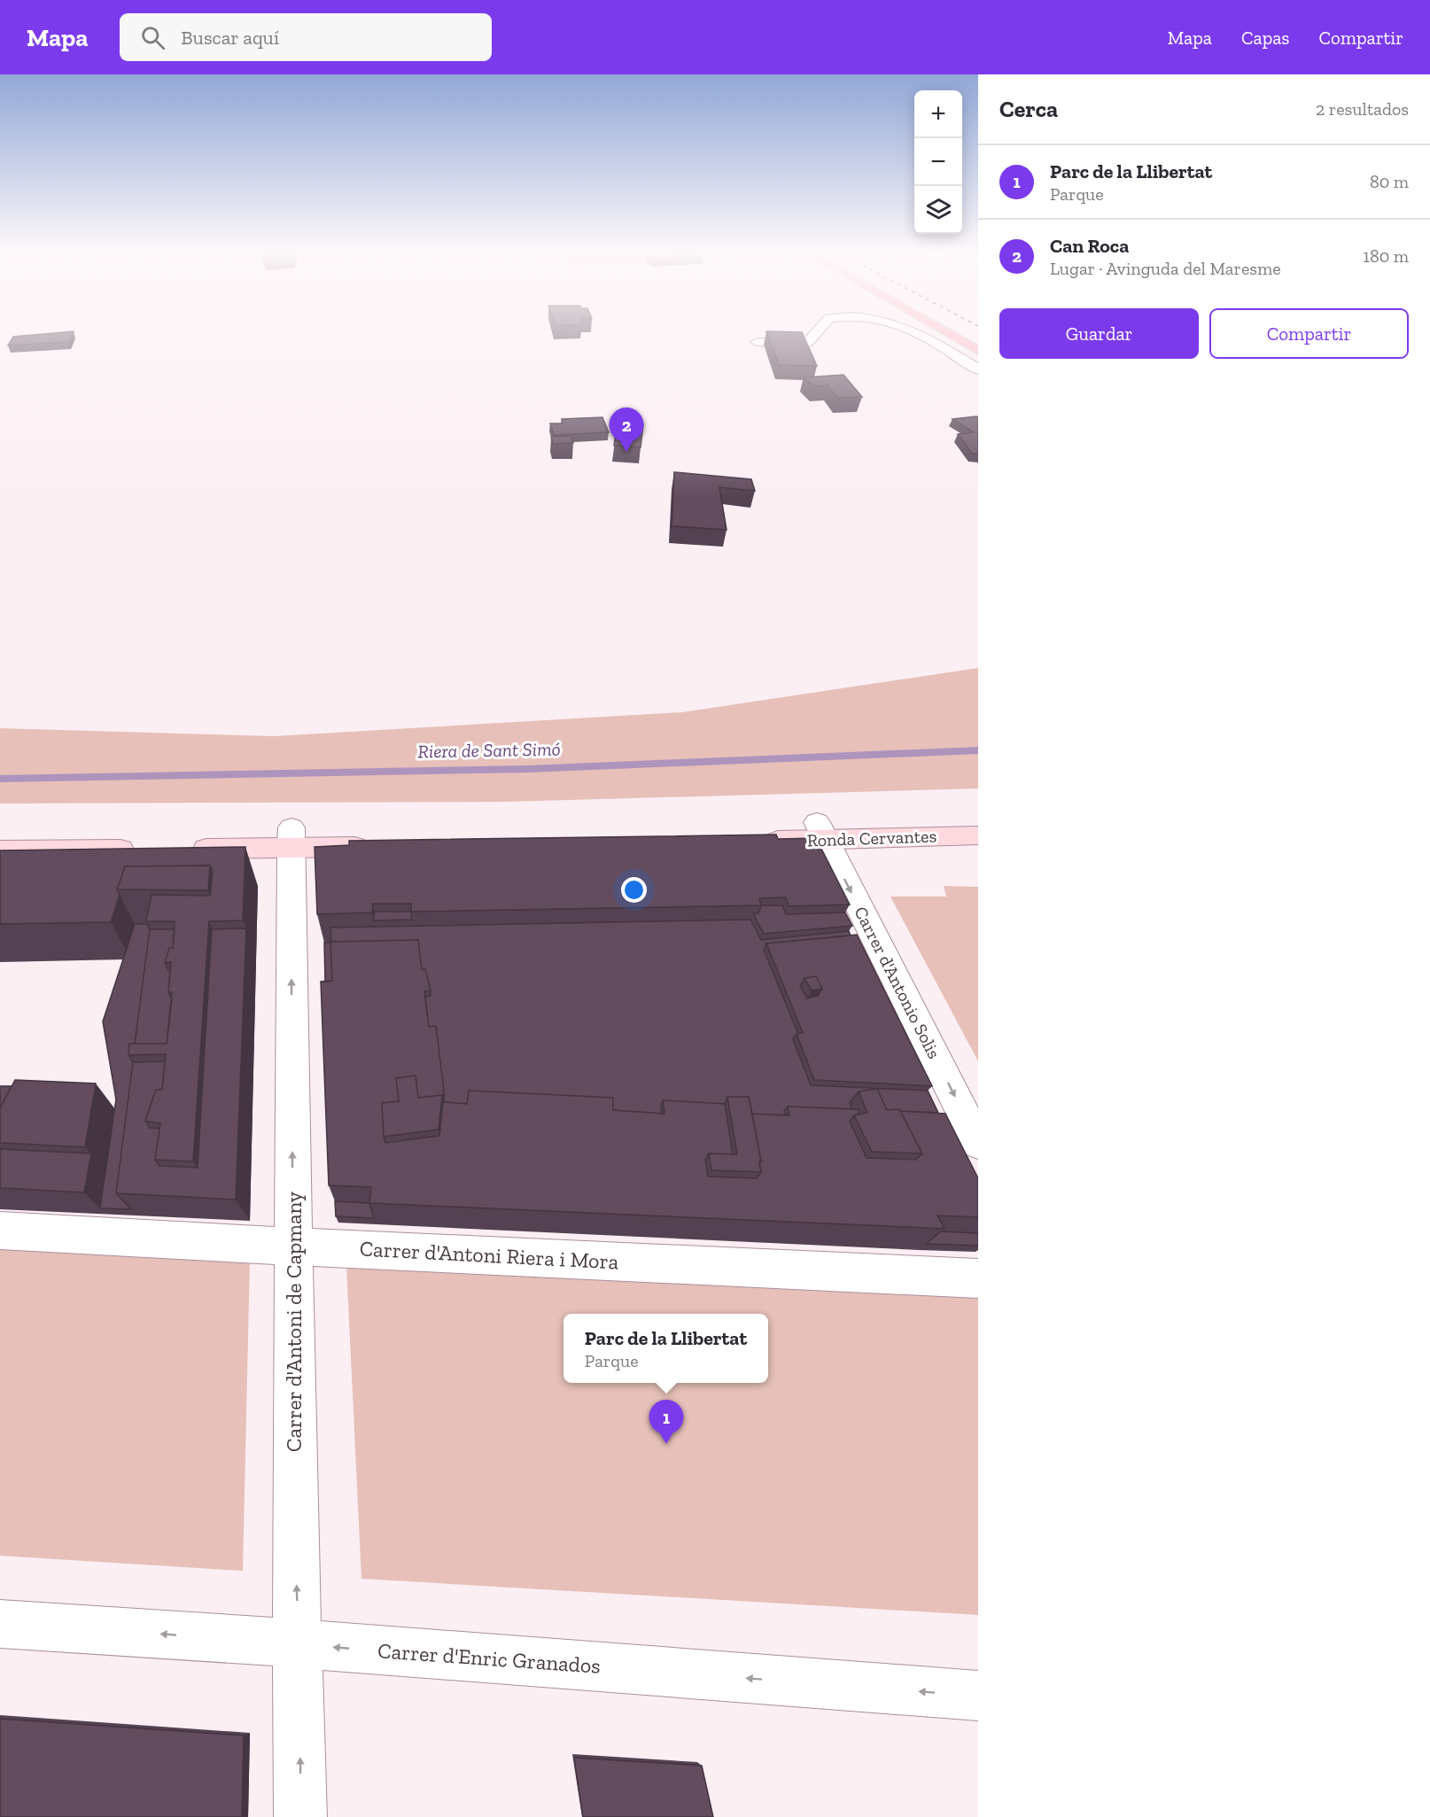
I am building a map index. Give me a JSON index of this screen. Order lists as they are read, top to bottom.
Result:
{
  "streets": {
    "street": [
      "Ronda Cervantes",
      "Carrer d'Antonio Solis",
      "Carrer d'Antoni Riera i Mora",
      "Carrer d'Antoni de Capmany",
      "Carrer d'Enric Granados"
    ]
  },
  "crossings": [
    ["Ronda Cervantes", "Carrer d'Antonio Solis"],
    ["Carrer d'Antoni Riera i Mora", "Carrer d'Antoni de Capmany"],
    ["Carrer d'Antoni de Capmany", "Carrer d'Enric Granados"]
  ],
  "one_way": ["Carrer d'Antonio Solis", "Carrer d'Antoni de Capmany", "Carrer d'Enric Granados"],
  "water": ["Riera de Sant Simó"],
  "page": {
    "header": "Mapa",
    "search": "Buscar aquí",
    "nav": ["Mapa", "Capas", "Compartir"],
    "heading": ["Cerca", "2 resultados"],
    "map_buttons": ["+", "−"],
    "list": [
      {
        "mark": "1",
        "name": "Parc de la Llibertat",
        "note": "Parque",
        "value": "80 m"
      },
      {
        "mark": "2",
        "name": "Can Roca",
        "note": "Lugar · Avinguda del Maresme",
        "value": "180 m"
      }
    ],
    "buttons": ["Guardar", "Compartir"],
    "pins": ["2", "1"],
    "popup": ["Parc de la Llibertat", "Parque"]
  }
}
